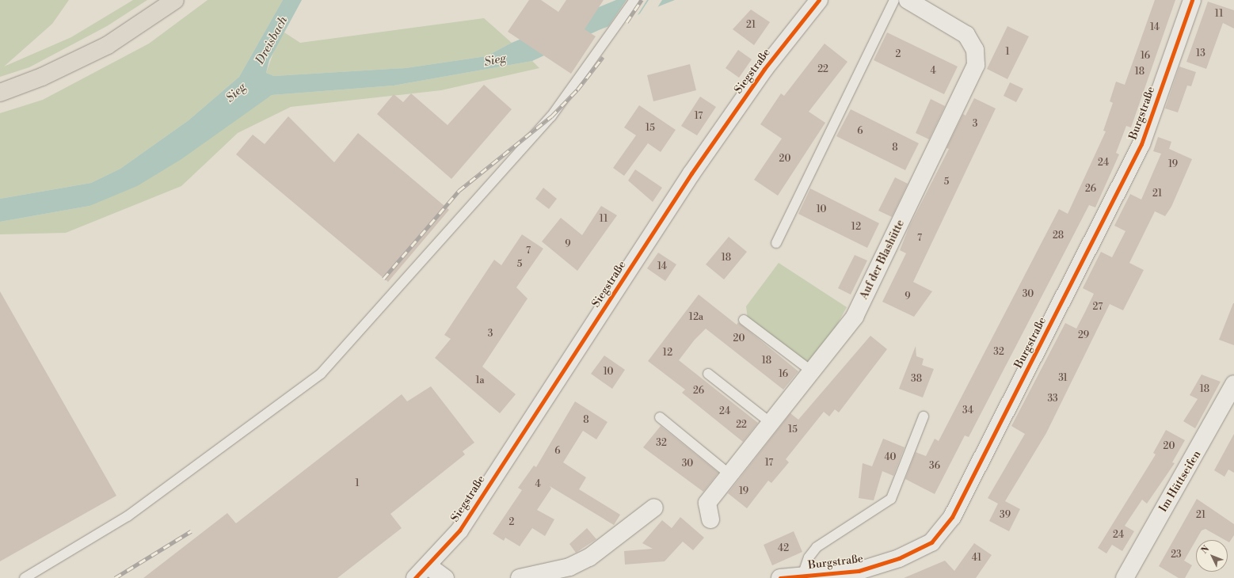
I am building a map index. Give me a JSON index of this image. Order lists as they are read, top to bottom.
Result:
{
  "streets": {
    "street": [
      "Siegstraße",
      "Burgstraße",
      "Auf der Blashütte",
      "Im Hüttseifen"
    ]
  },
  "water": ["Dreisbach", "Sieg"],
  "house_numbers": [
    "11",
    "21",
    "14",
    "1",
    "13",
    "2",
    "16",
    "22",
    "4",
    "18",
    "17",
    "3",
    "15",
    "6",
    "8",
    "20",
    "24",
    "19",
    "5",
    "26",
    "21",
    "10",
    "11",
    "12",
    "28",
    "7",
    "9",
    "7",
    "18",
    "5",
    "14",
    "30",
    "9",
    "27",
    "12a",
    "3",
    "29",
    "20",
    "32",
    "12",
    "18",
    "10",
    "16",
    "31",
    "38",
    "1a",
    "18",
    "26",
    "33",
    "34",
    "24",
    "8",
    "22",
    "15",
    "32",
    "20",
    "6",
    "40",
    "17",
    "30",
    "36",
    "1",
    "4",
    "19",
    "39",
    "21",
    "2",
    "24",
    "42",
    "23",
    "41"
  ],
  "north": "top left"
}
